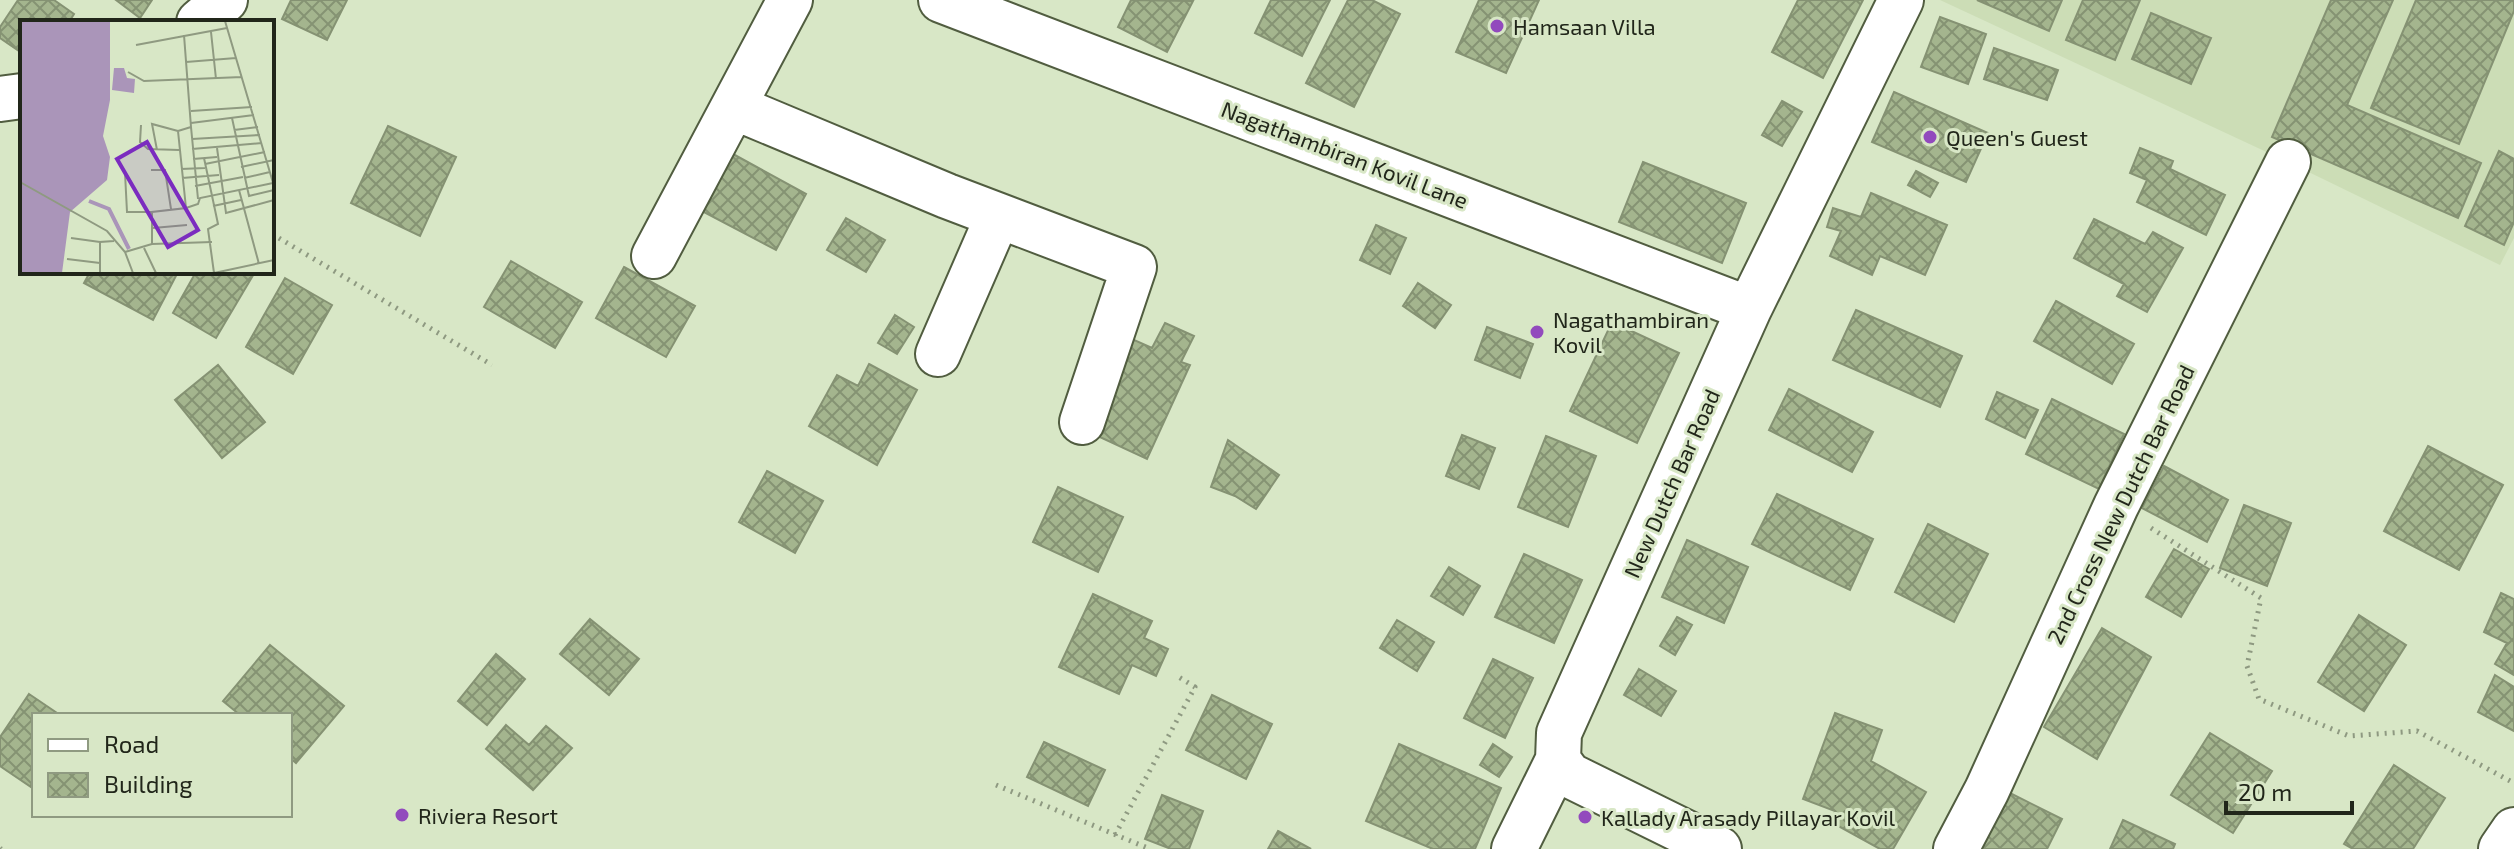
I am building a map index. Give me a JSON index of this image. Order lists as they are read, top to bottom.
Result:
{
  "streets": {
    "street": ["Nagathambiran Kovil Lane", "New Dutch Bar Road", "2nd Cross New Dutch Bar Road"]
  },
  "crossings": [
    ["Nagathambiran Kovil Lane", "New Dutch Bar Road"]
  ],
  "places": [
    "Hamsaan Villa",
    "Queen's Guest",
    "Nagathambiran Kovil",
    "Riviera Resort",
    "Kallady Arasady Pillayar Kovil"
  ],
  "legend": ["Road", "Building"],
  "scale_bar": "20 m"
}
